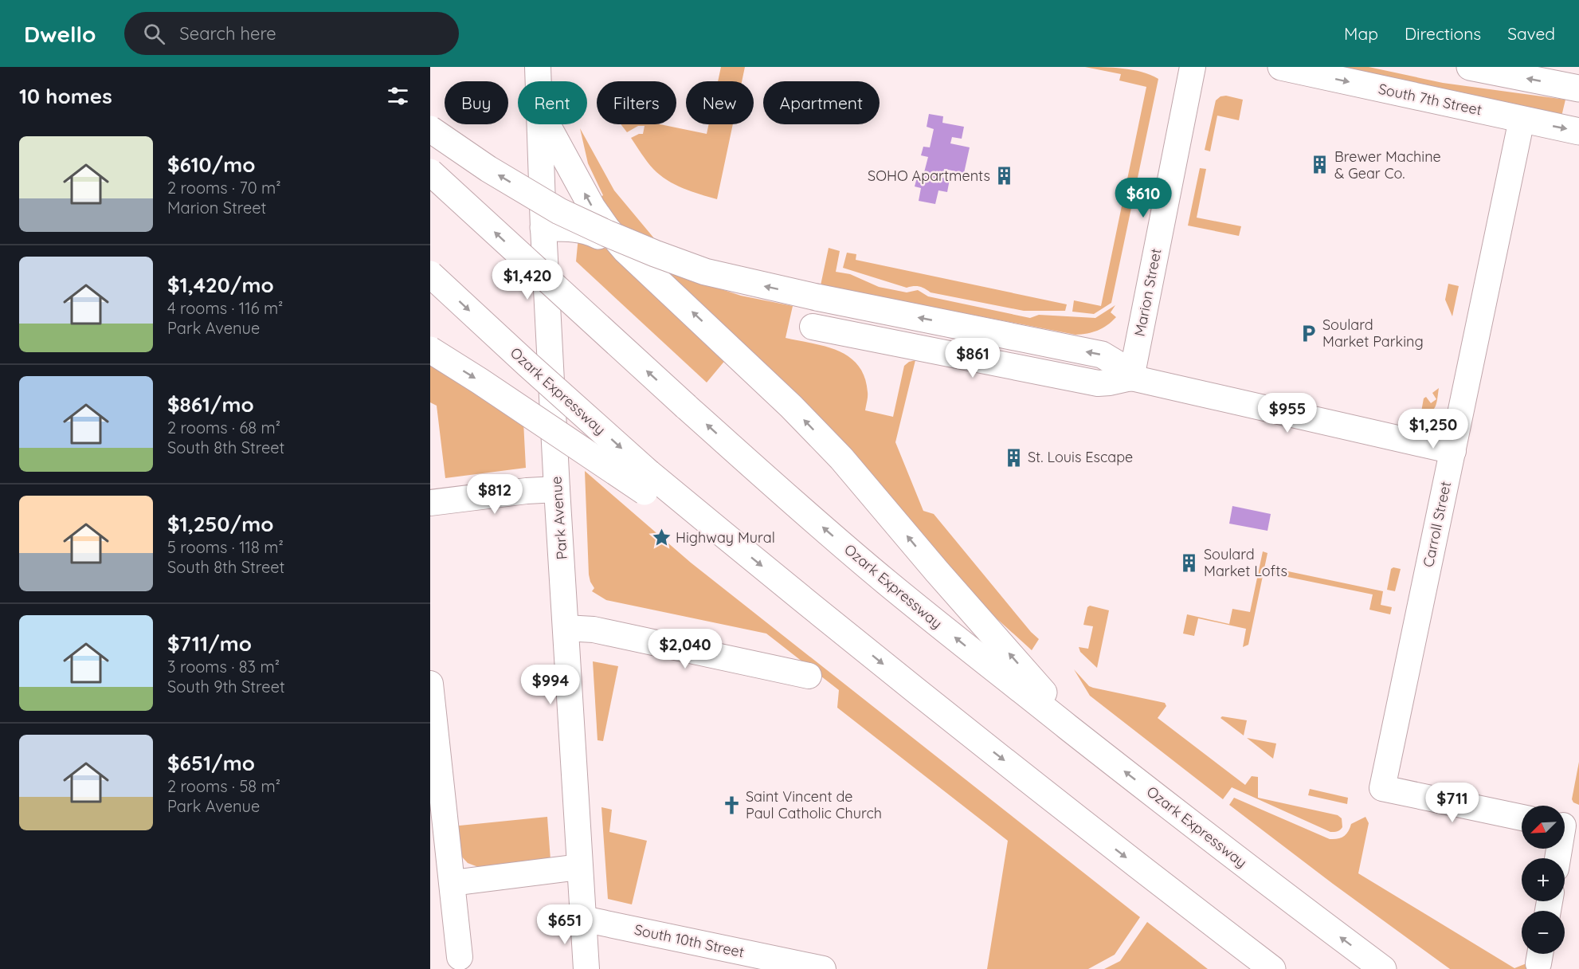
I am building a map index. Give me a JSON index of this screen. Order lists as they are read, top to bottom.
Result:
{
  "streets": {
    "main road": ["South 7th Street", "Ozark Expressway"],
    "street": [
      "Marion Street",
      "Park Avenue",
      "Carroll Street",
      "South 10th Street"
    ]
  },
  "crossings": [
    ["South 7th Street", "Carroll Street"],
    ["Park Avenue", "South 10th Street"]
  ],
  "places": {
    "building": [
      "Brewer Machine & Gear Co.",
      "SOHO Apartments",
      "St. Louis Escape",
      "Soulard Market Lofts"
    ],
    "parking": ["Soulard Market Parking"],
    "place": ["Highway Mural"],
    "church": ["Saint Vincent de Paul Catholic Church"]
  },
  "north": "bottom left",
  "page": {
    "header": "Dwello",
    "search": "Search here",
    "nav": ["Map", "Directions", "Saved"],
    "heading": "10 homes",
    "chip": [
      "Buy",
      "Rent",
      "Filters",
      "New",
      "Apartment"
    ],
    "list": [
      {
        "name": "$610/mo",
        "note": "2 rooms · 70 m² · Marion Street"
      },
      {
        "name": "$1,420/mo",
        "note": "4 rooms · 116 m² · Park Avenue"
      },
      {
        "name": "$861/mo",
        "note": "2 rooms · 68 m² · South 8th Street"
      },
      {
        "name": "$1,250/mo",
        "note": "5 rooms · 118 m² · South 8th Street"
      },
      {
        "name": "$711/mo",
        "note": "3 rooms · 83 m² · South 9th Street"
      },
      {
        "name": "$651/mo",
        "note": "2 rooms · 58 m² · Park Avenue"
      }
    ],
    "price": [
      "$610",
      "$1,420",
      "$861",
      "$955",
      "$1,250",
      "$812",
      "$2,040",
      "$994",
      "$711",
      "$651"
    ],
    "map_buttons": ["+", "−"]
  }
}
